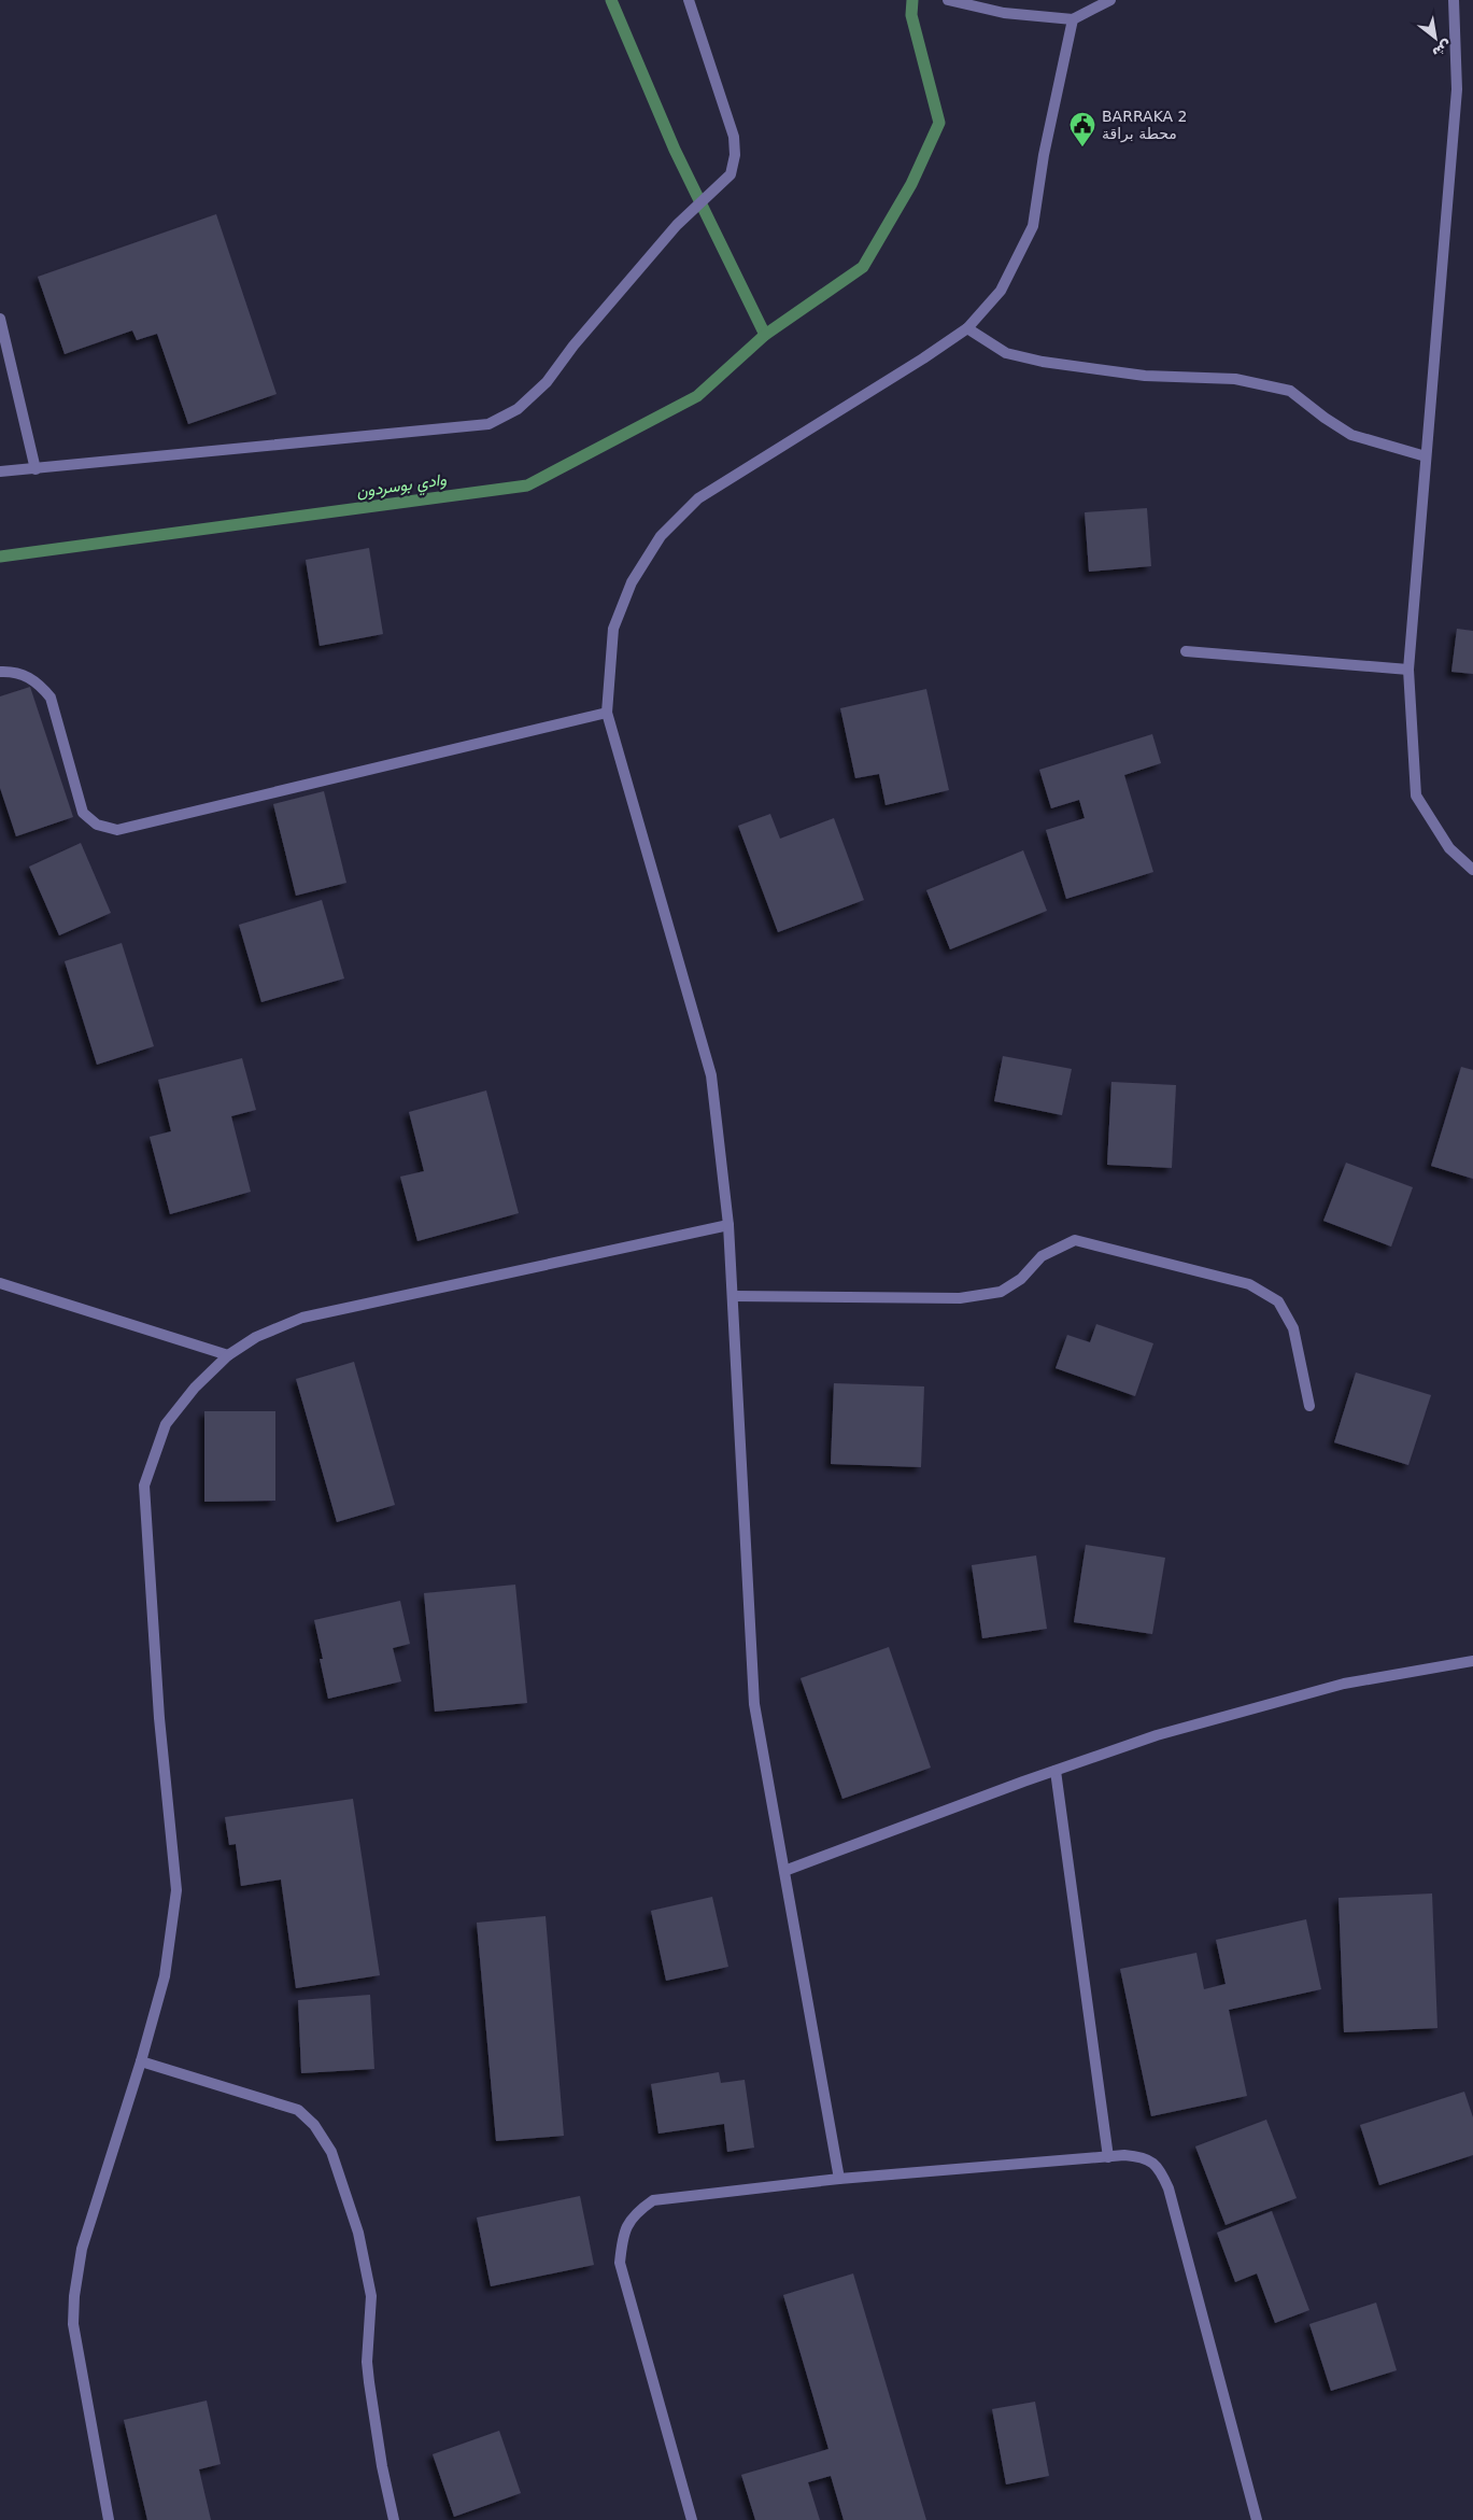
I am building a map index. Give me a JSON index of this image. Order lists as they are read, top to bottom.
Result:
{
  "water": ["وادي بوسردون"],
  "places": {
    "public building": ["BARRAKA 2 محطة براقة"]
  },
  "north": "bottom right"
}
